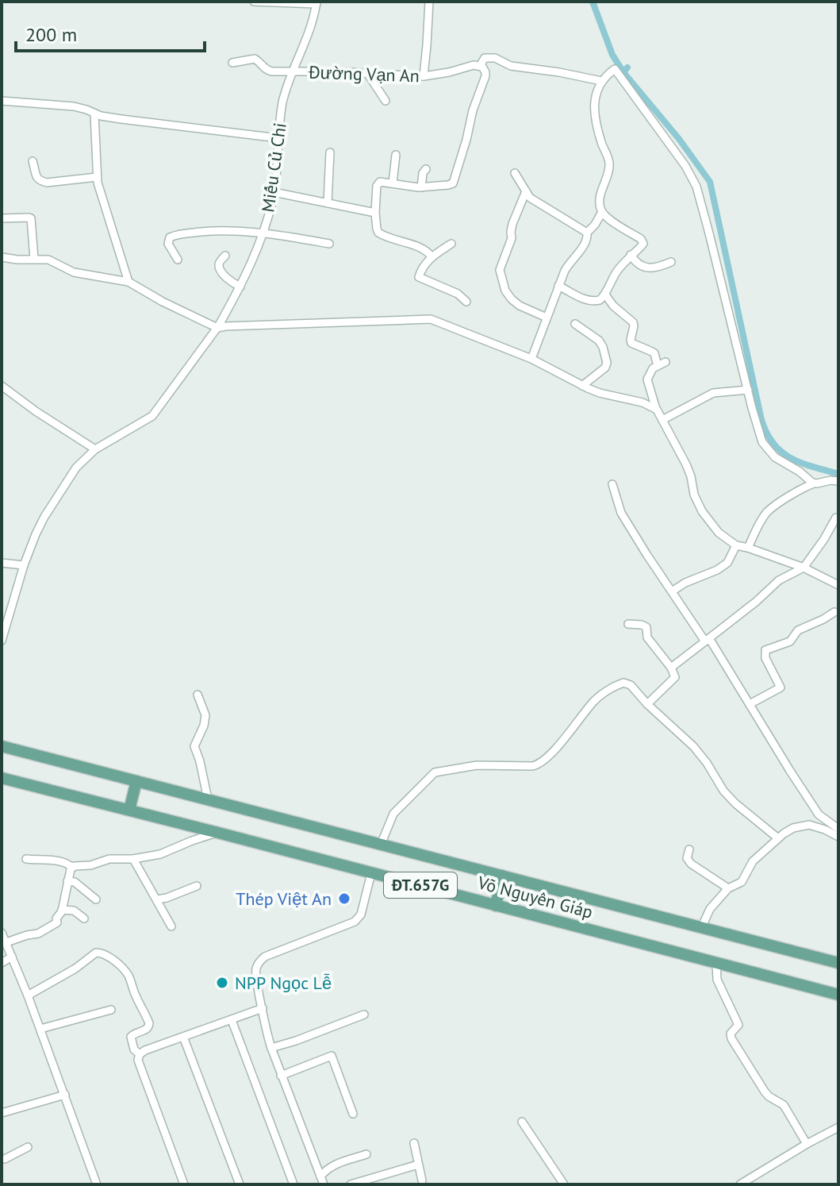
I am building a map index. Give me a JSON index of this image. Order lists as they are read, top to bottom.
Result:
{
  "streets": {
    "main road": ["ĐT.657G", "Võ Nguyên Giáp"],
    "street": ["Đường Vạn An", "Miếu Củ Chi"]
  },
  "crossings": [
    ["Đường Vạn An", "Miếu Củ Chi"]
  ],
  "places": ["Thép Việt An", "NPP Ngọc Lễ"],
  "scale_bar": "200 m"
}
